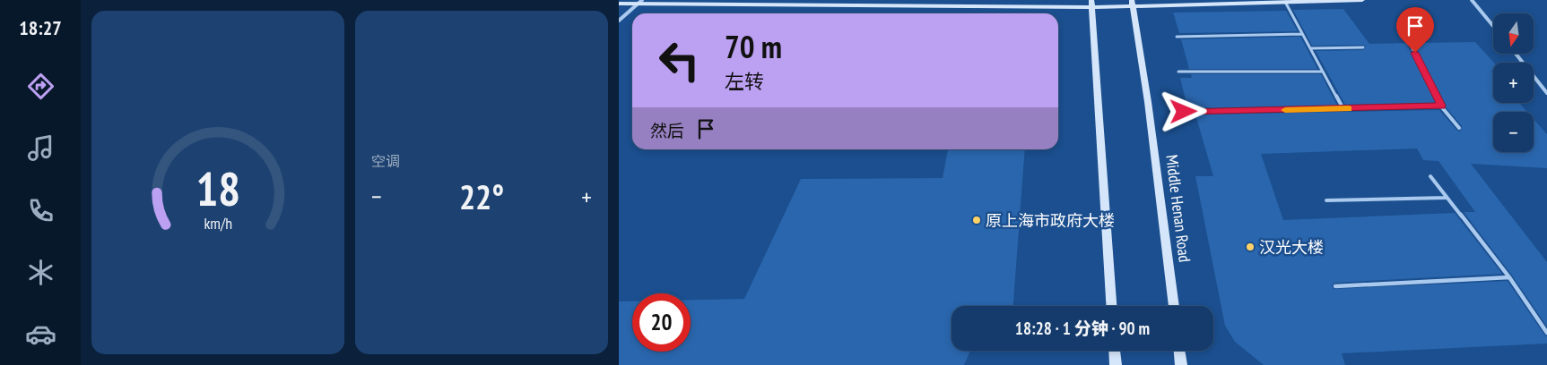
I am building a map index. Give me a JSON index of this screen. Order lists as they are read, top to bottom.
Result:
{
  "streets": {
    "street": ["Middle Henan Road"]
  },
  "places": ["原上海市政府大楼", "汉光大楼"],
  "north": "bottom",
  "page": {
    "tabs": "18:27",
    "tile": "空调",
    "map_buttons": ["+", "−"],
    "turn": ["70 m", "左转"],
    "then": "然后",
    "heat": ["−", "22°", "+"],
    "limit": "20",
    "trip": "18:28 · 1 分钟 · 90 m",
    "gauge": ["18", "km/h"]
  }
}
